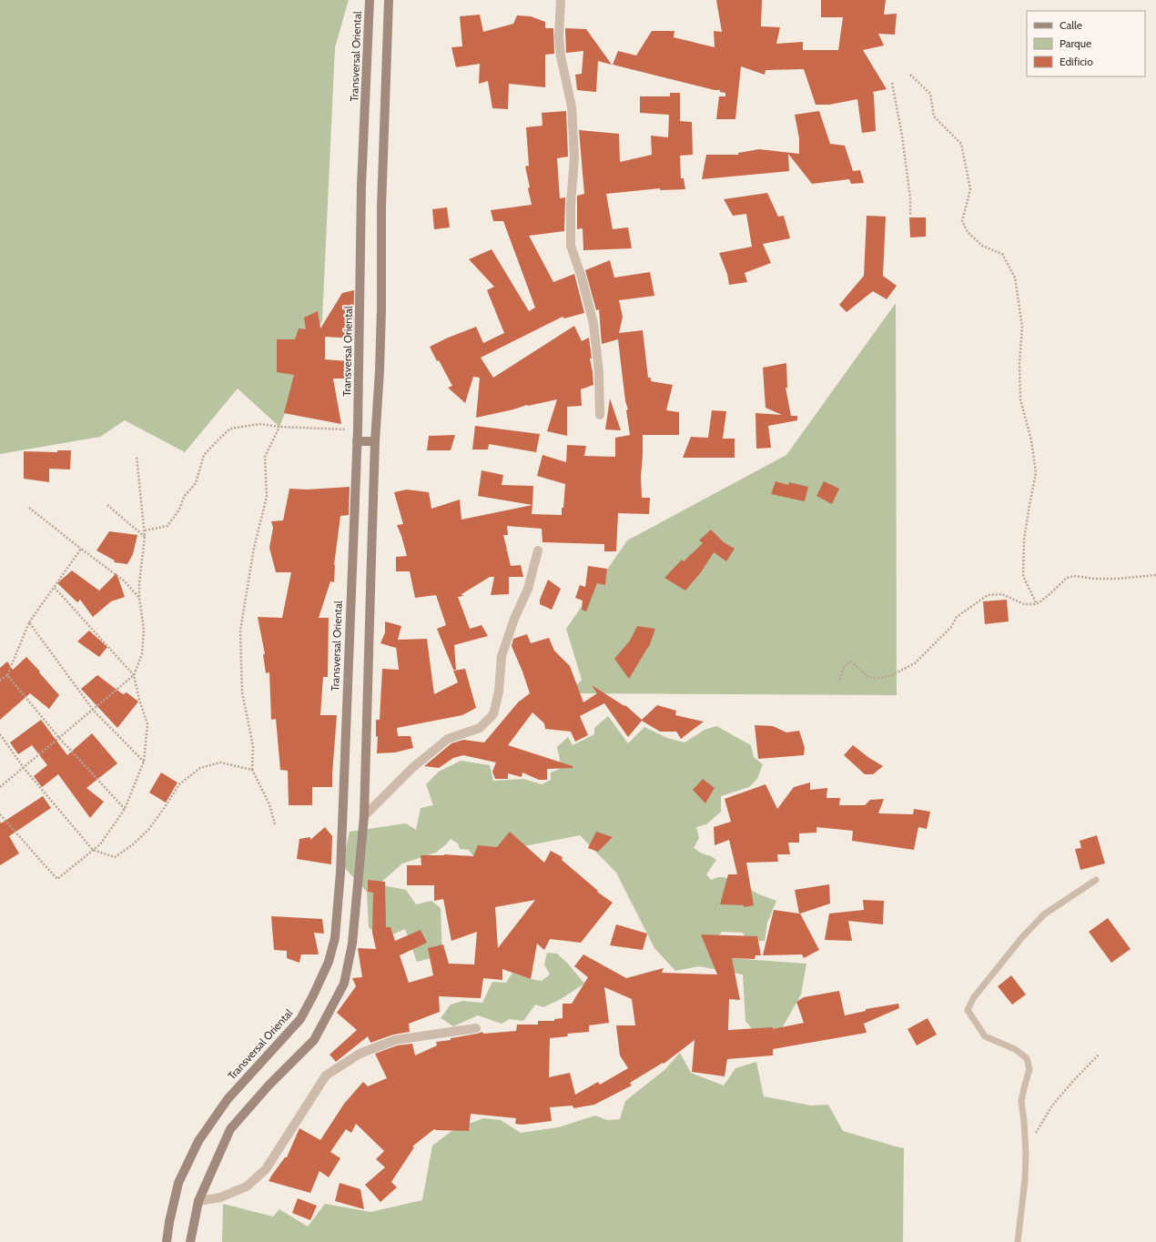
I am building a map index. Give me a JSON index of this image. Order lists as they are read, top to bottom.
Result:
{
  "streets": {
    "main road": ["Transversal Oriental"]
  },
  "legend": ["Calle", "Parque", "Edificio"]
}
